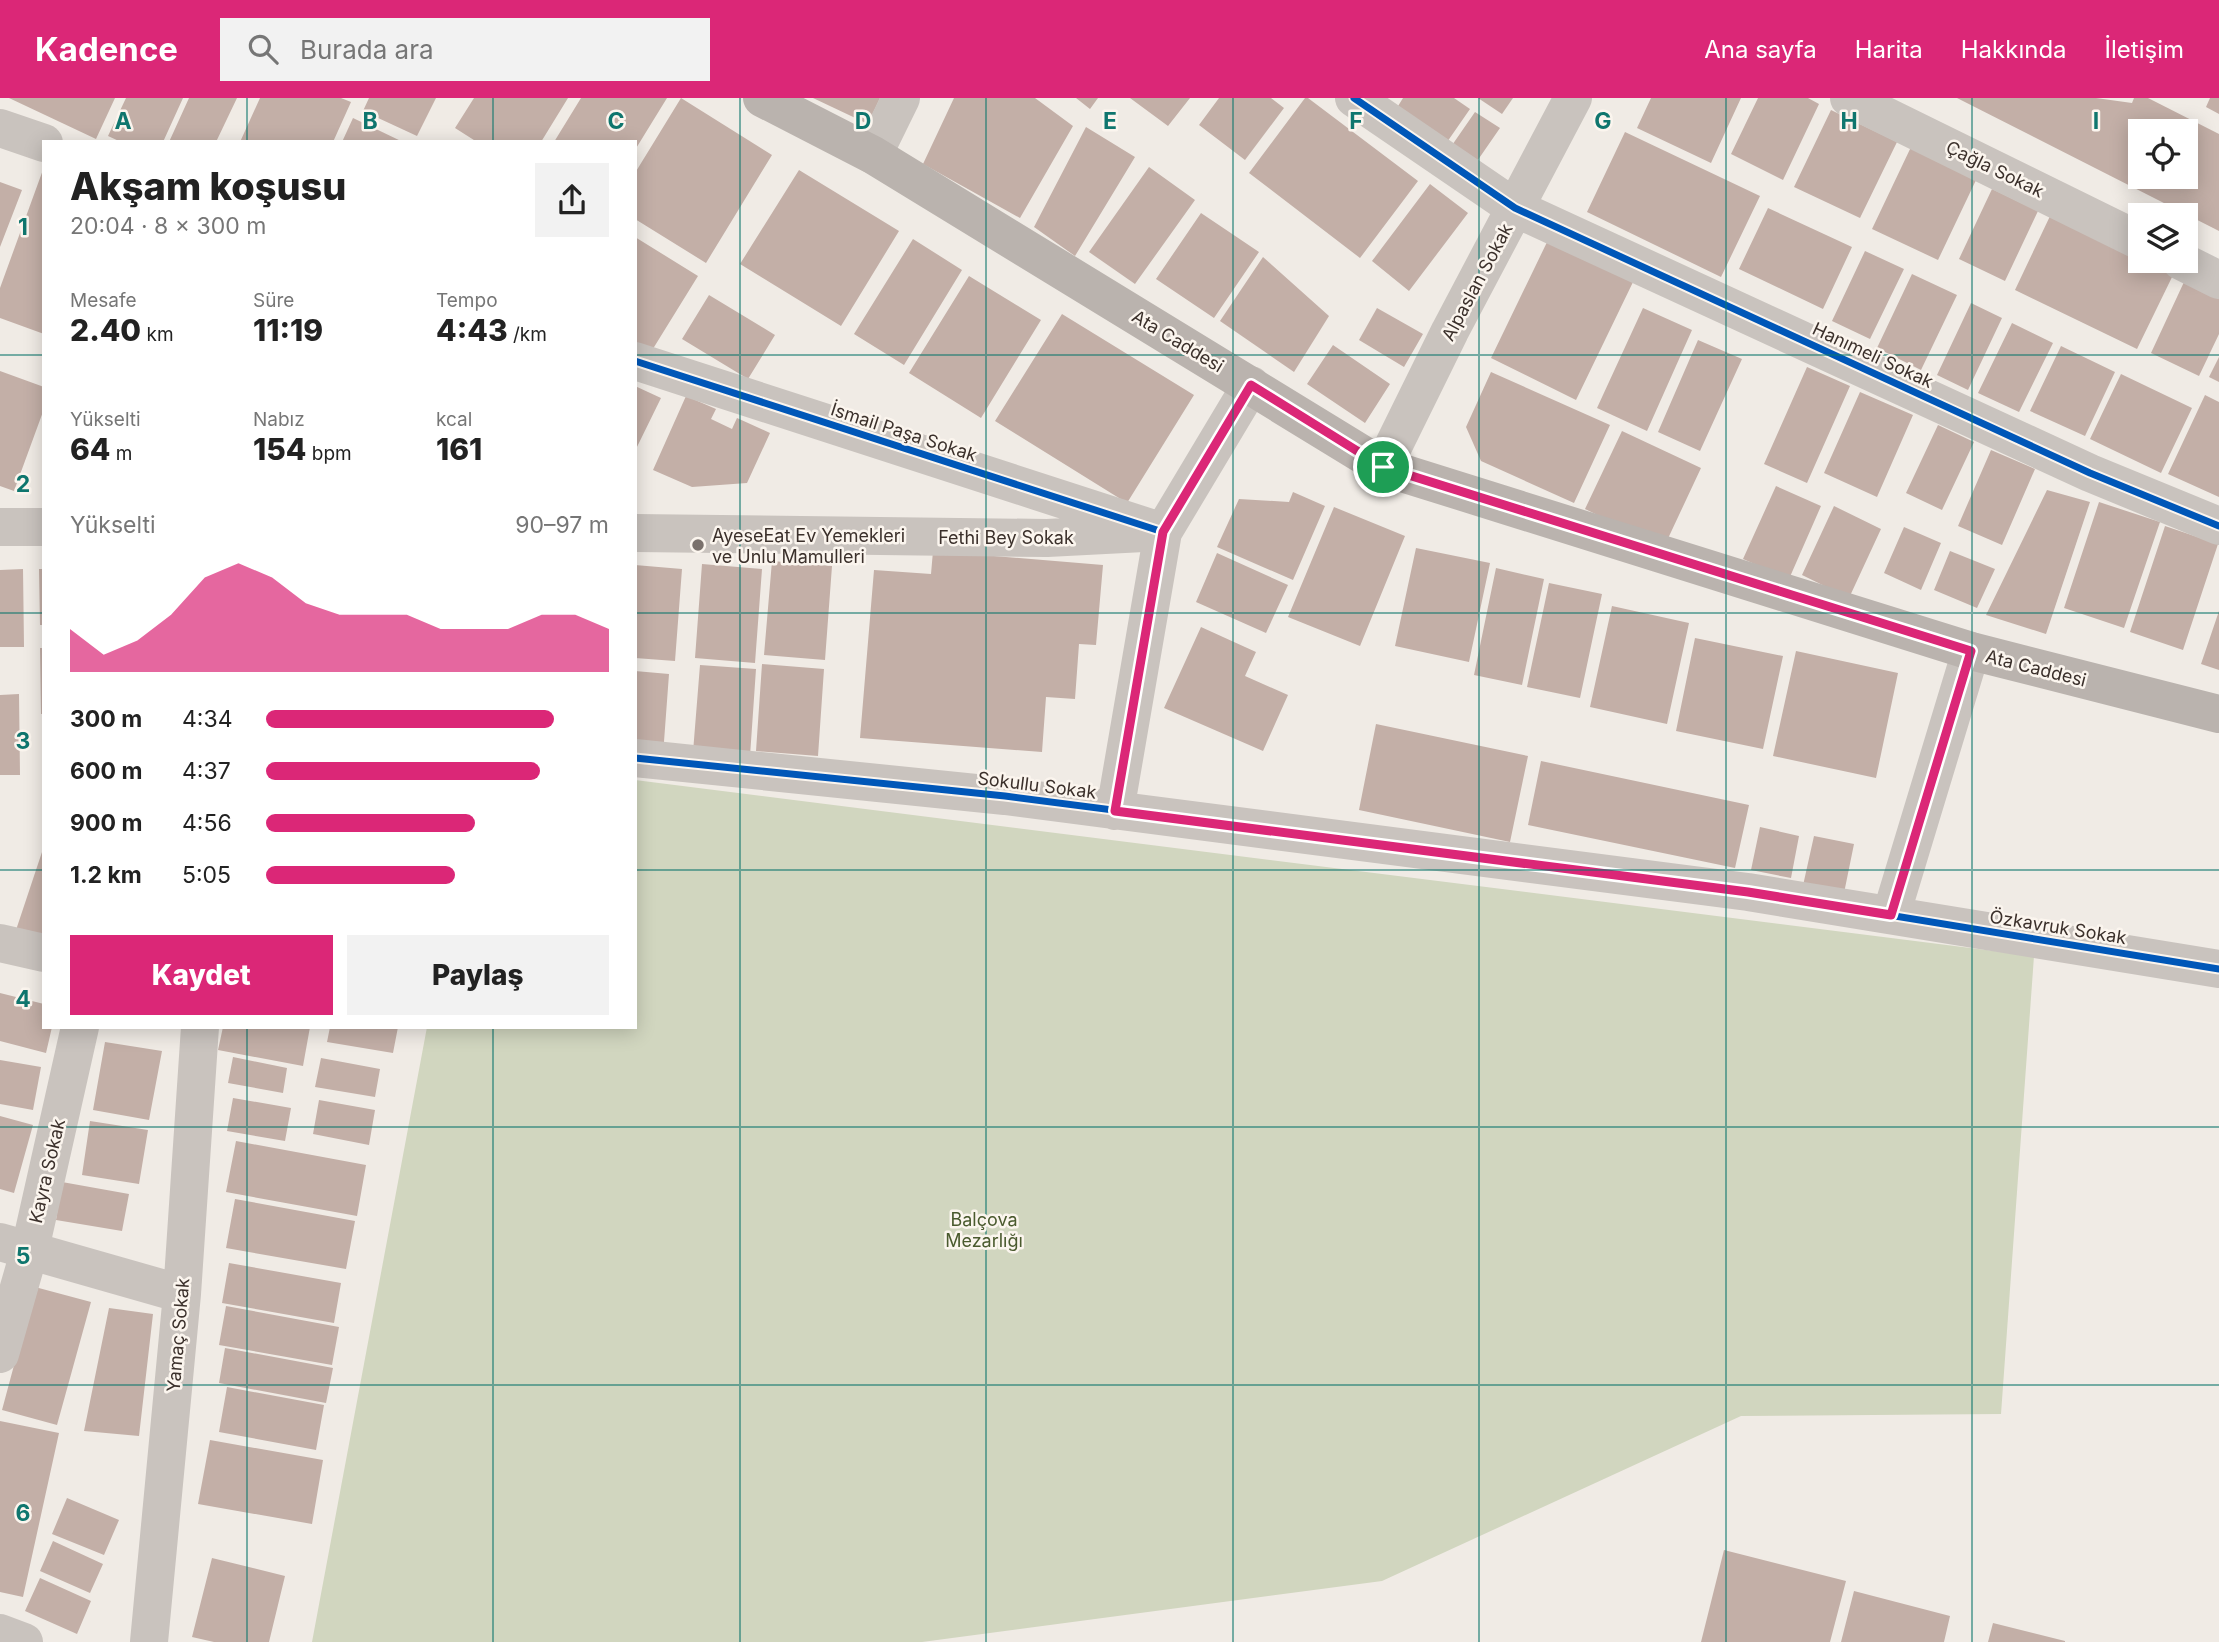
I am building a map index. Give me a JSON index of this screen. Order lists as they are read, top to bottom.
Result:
{
  "streets": {
    "main road": ["Ata Caddesi"],
    "street": [
      "Çağla Sokak",
      "Alpaslan Sokak",
      "Hanımeli Sokak",
      "İsmail Paşa Sokak",
      "Fethi Bey Sokak",
      "Sokullu Sokak",
      "Özkavruk Sokak",
      "Kayra Sokak",
      "Yamaç Sokak"
    ]
  },
  "crossings": [
    ["Alpaslan Sokak", "Ata Caddesi"],
    ["Alpaslan Sokak", "Hanımeli Sokak"],
    ["İsmail Paşa Sokak", "Fethi Bey Sokak"],
    ["Sokullu Sokak", "Özkavruk Sokak"]
  ],
  "parks": ["Balçova Mezarlığı"],
  "places": ["AyeseEat Ev Yemekleri ve Unlu Mamulleri"],
  "page": {
    "header": "Kadence",
    "search": "Burada ara",
    "nav": [
      "Ana sayfa",
      "Harita",
      "Hakkında",
      "İletişim"
    ],
    "heading": ["Akşam koşusu", "20:04 · 8 × 300 m"],
    "stats": [
      ["Mesafe", "2.40 km"],
      ["Süre", "11:19"],
      ["Tempo", "4:43 /km"],
      ["Yükselti", "64 m"],
      ["Nabız", "154 bpm"],
      ["kcal", "161"]
    ],
    "chart": ["Yükselti", "90–97 m"],
    "list": [
      {
        "name": "300 m",
        "note": "4:34"
      },
      {
        "name": "600 m",
        "note": "4:37"
      },
      {
        "name": "900 m",
        "note": "4:56"
      },
      {
        "name": "1.2 km",
        "note": "5:05"
      }
    ],
    "buttons": ["Kaydet", "Paylaş"]
  },
  "grid": {
    "columns": [
      "A",
      "B",
      "C",
      "D",
      "E",
      "F",
      "G",
      "H",
      "I"
    ],
    "rows": [
      "1",
      "2",
      "3",
      "4",
      "5",
      "6"
    ]
  }
}
